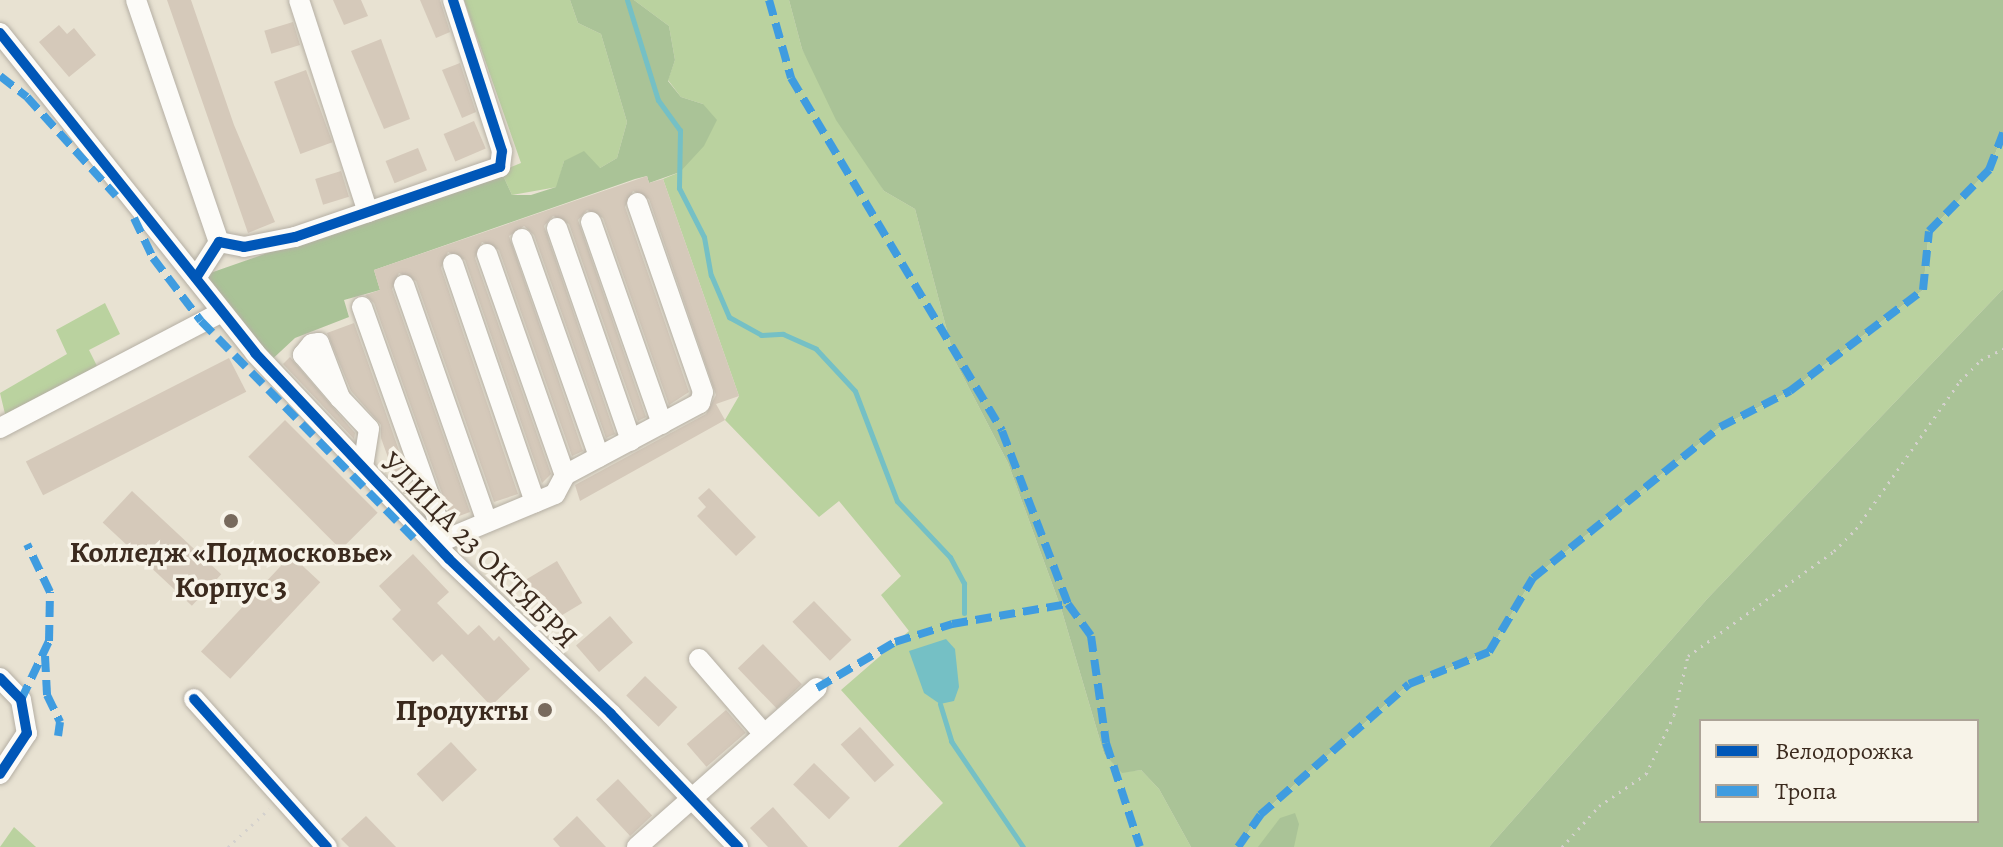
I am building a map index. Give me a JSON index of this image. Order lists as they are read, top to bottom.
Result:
{
  "streets": {
    "street": ["УЛИЦА 23 ОКТЯБРЯ"]
  },
  "places": ["Колледж «Подмосковье» Корпус 3", "Продукты"],
  "legend": ["Велодорожка", "Тропа"]
}
